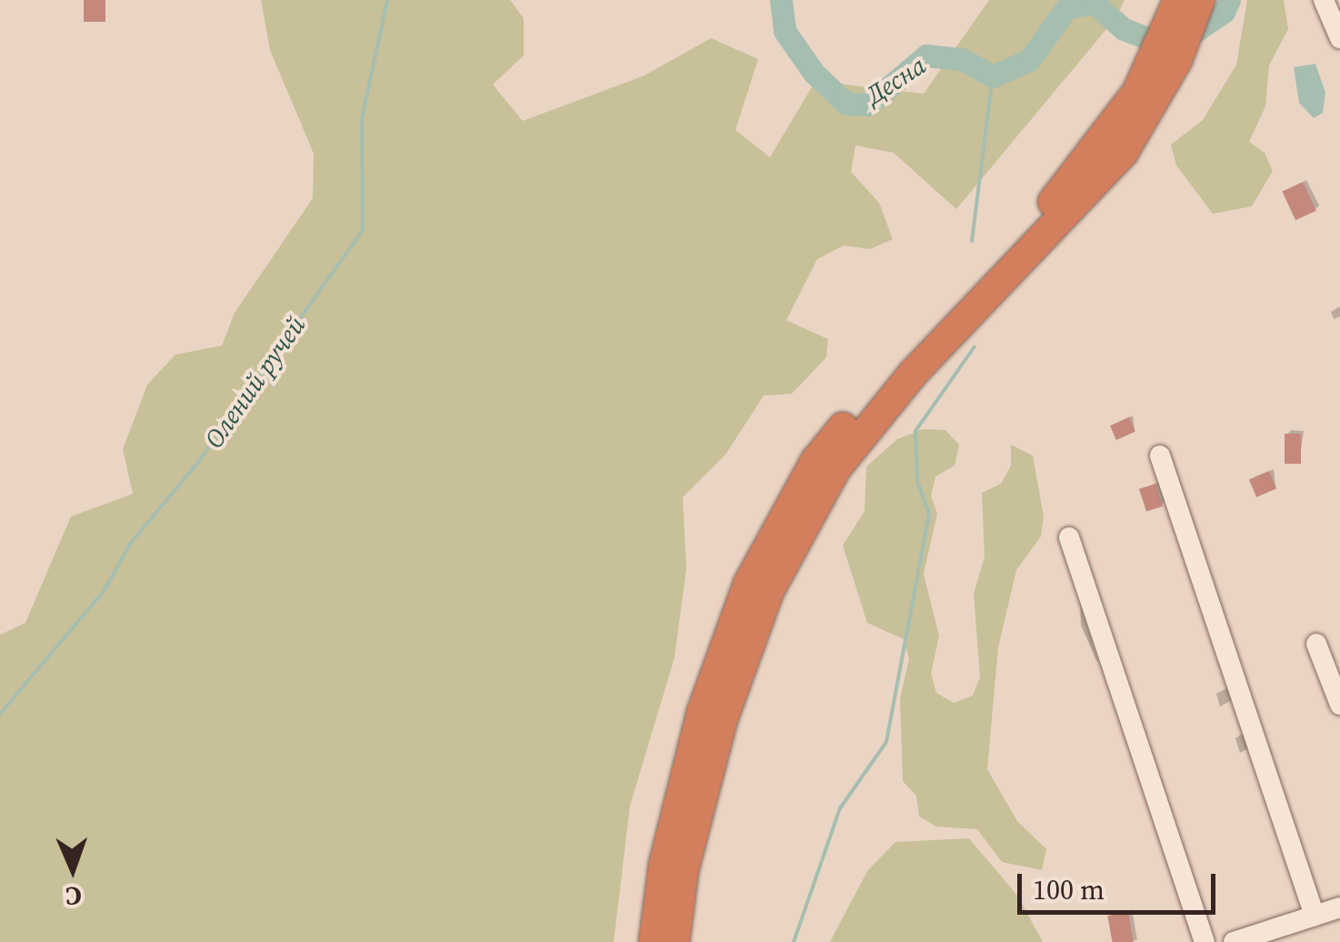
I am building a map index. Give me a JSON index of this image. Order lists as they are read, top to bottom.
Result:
{
  "water": ["Десна", "Олений ручей"],
  "scale_bar": "100 m",
  "north": "bottom"
}
